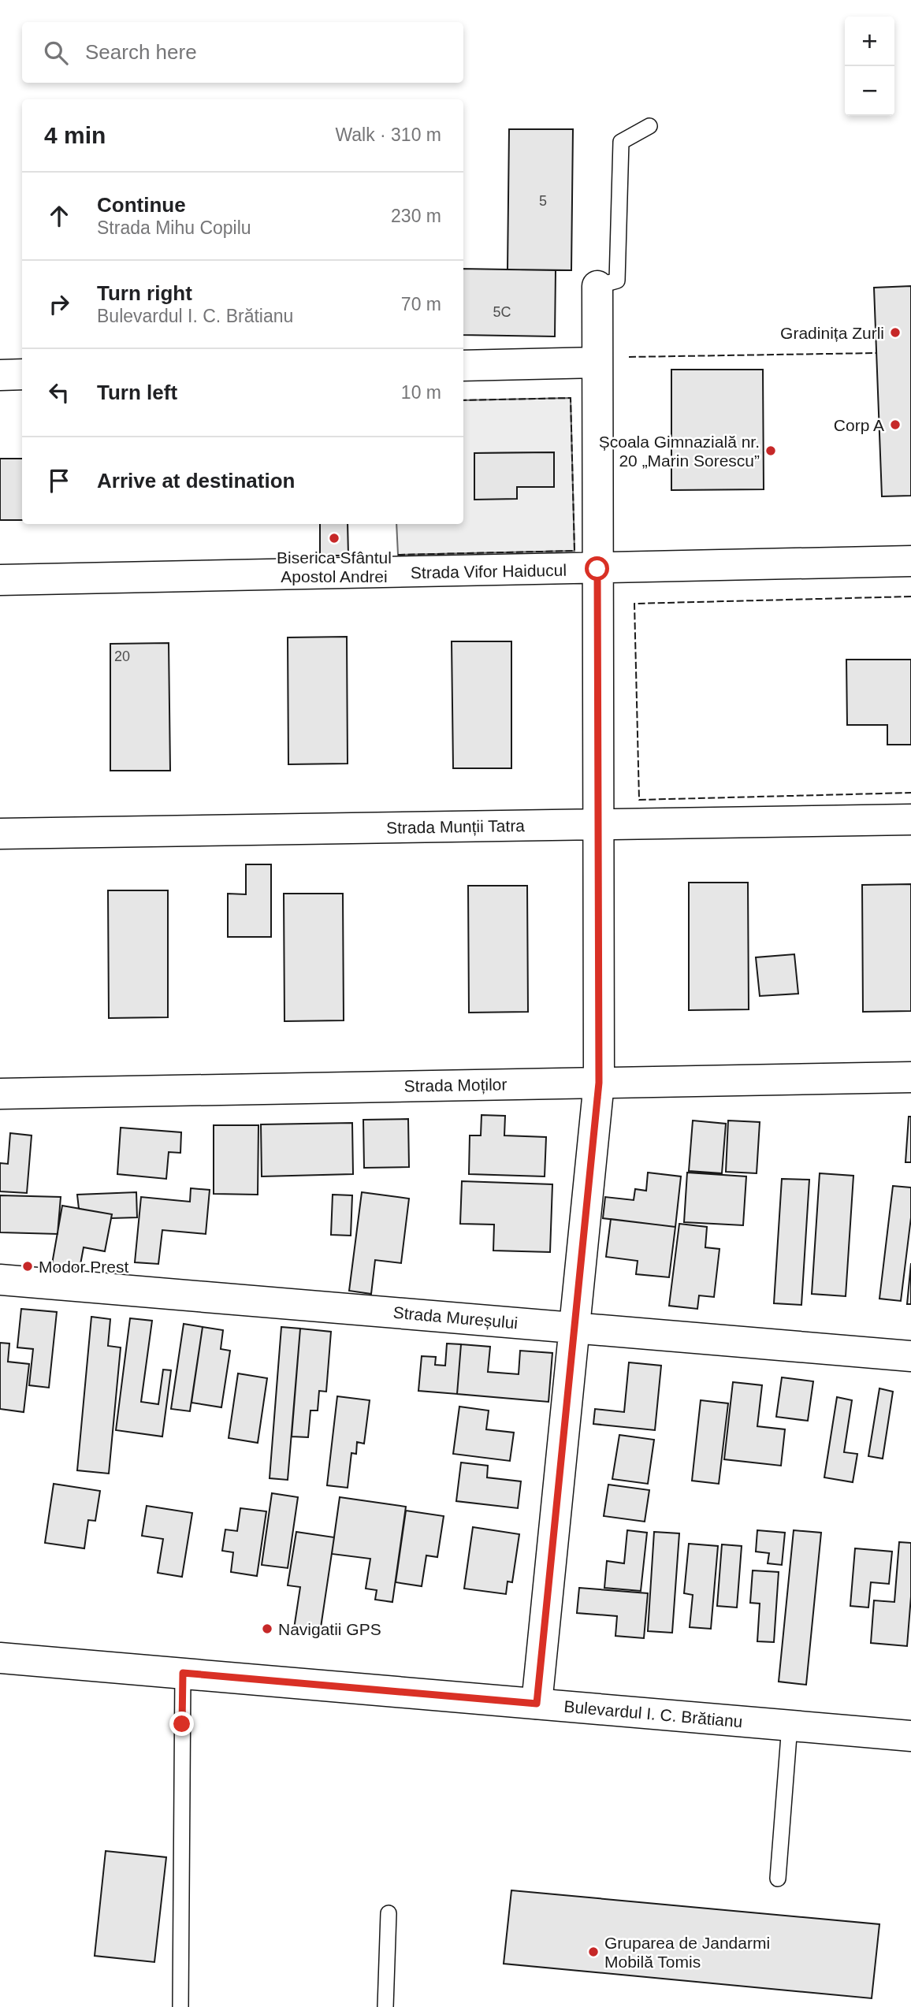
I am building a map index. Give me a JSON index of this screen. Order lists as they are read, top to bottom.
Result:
{
  "streets": {
    "street": [
      "Strada Vifor Haiducul",
      "Strada Munții Tatra",
      "Strada Moților",
      "Strada Mureșului",
      "Bulevardul I. C. Brătianu"
    ]
  },
  "places": [
    "Gradinița Zurli",
    "Corp A",
    "Școala Gimnazială nr. 20 „Marin Sorescu”",
    "Biserica Sfântul Apostol Andrei",
    "Modor Prest",
    "Navigatii GPS",
    "Gruparea de Jandarmi Mobilă Tomis"
  ],
  "house_numbers": ["5", "5C", "20"],
  "page": {
    "map_buttons": ["+", "−"],
    "search": "Search here",
    "heading": ["4 min", "Walk · 310 m"],
    "list": [
      ["Continue", "Strada Mihu Copilu", "230 m"],
      ["Turn right", "Bulevardul I. C. Brătianu", "70 m"],
      ["Turn left", "10 m"],
      "Arrive at destination"
    ]
  }
}
